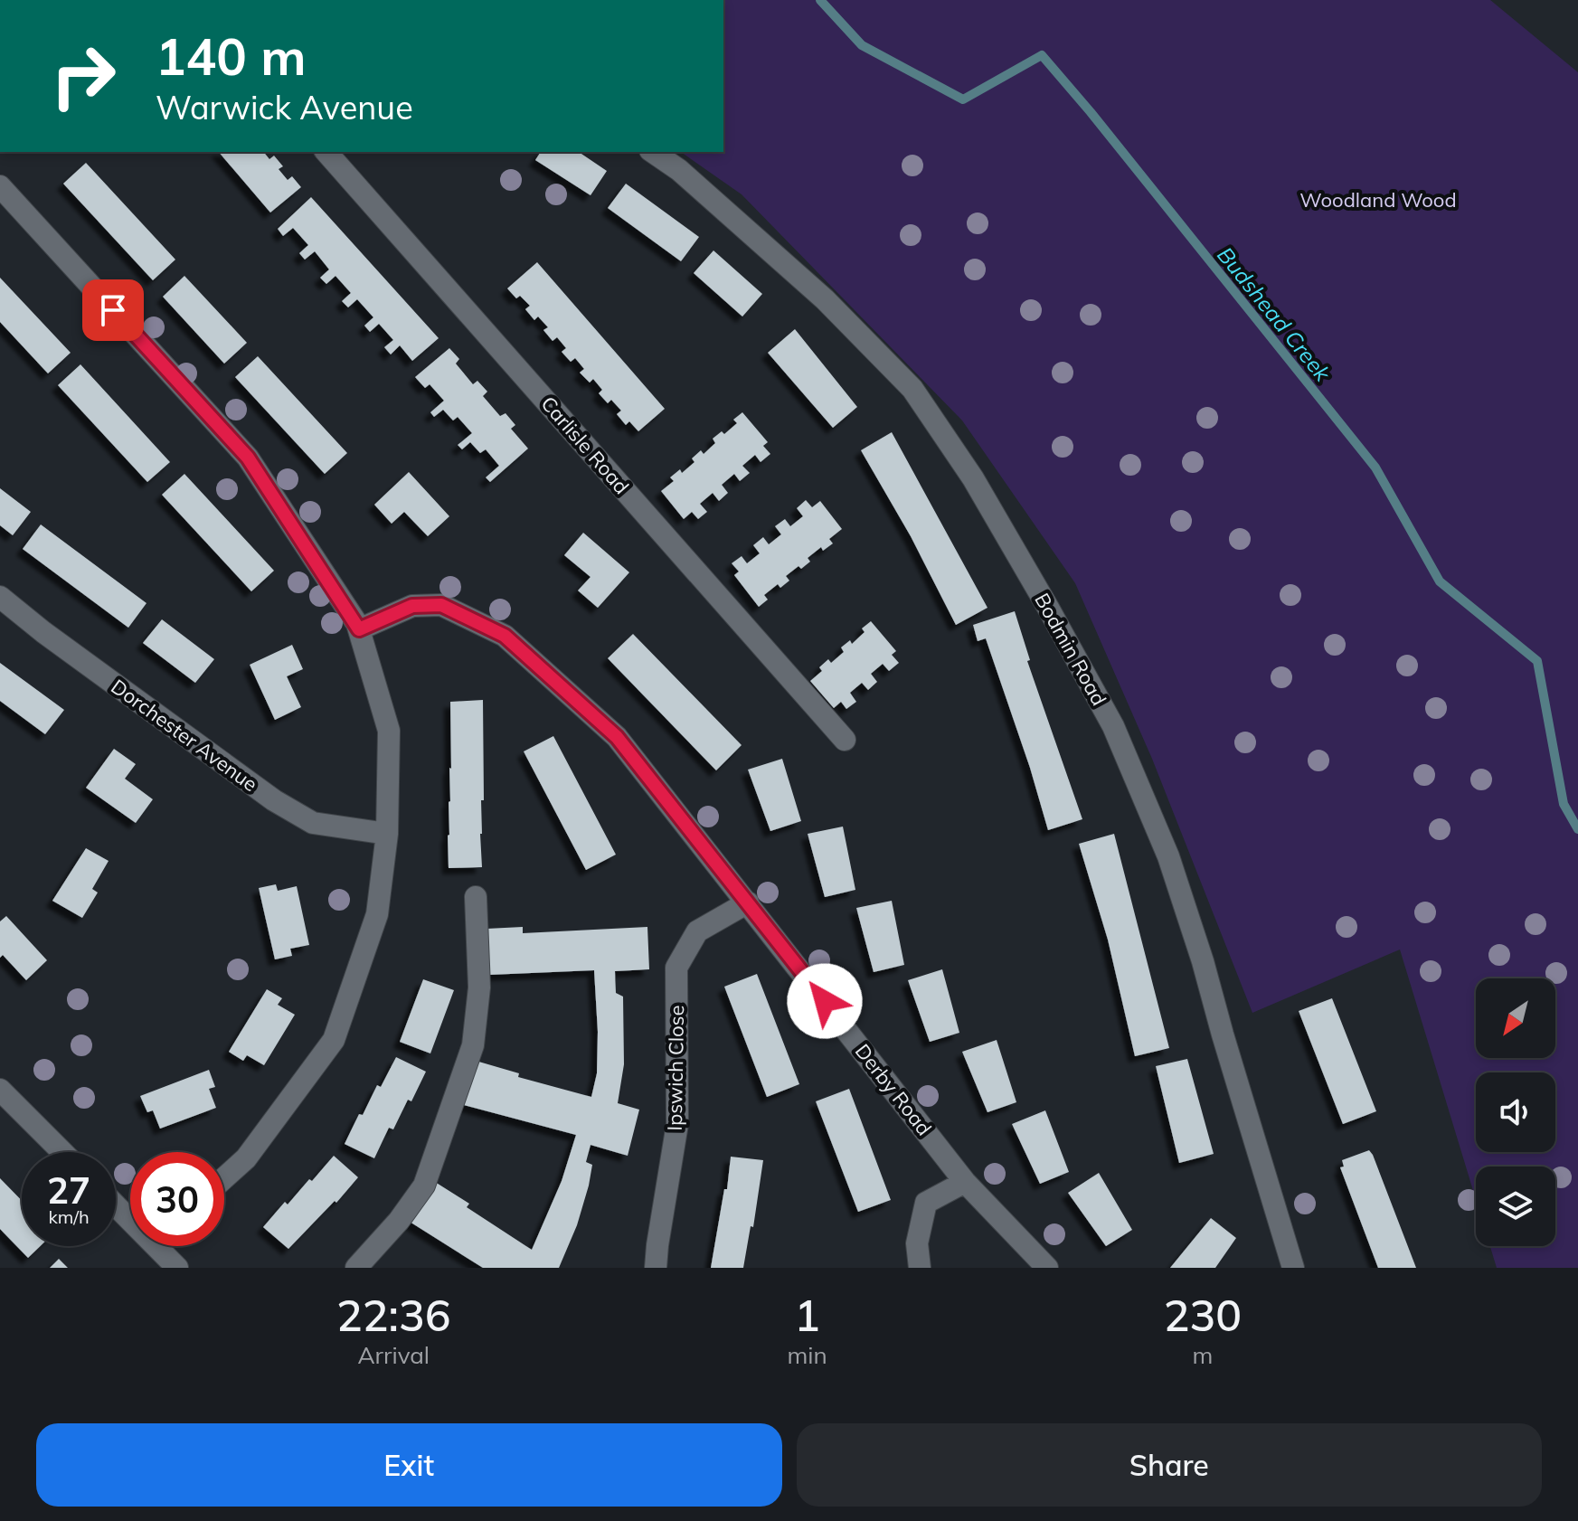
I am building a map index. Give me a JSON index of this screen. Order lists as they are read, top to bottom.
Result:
{
  "streets": {
    "street": [
      "Carlisle Road",
      "Bodmin Road",
      "Dorchester Avenue",
      "Ipswich Close",
      "Derby Road"
    ]
  },
  "crossings": [
    ["Ipswich Close", "Derby Road"]
  ],
  "water": ["Budshead Creek"],
  "parks": ["Woodland Wood"],
  "north": "bottom left",
  "page": {
    "turn": ["140 m", "Warwick Avenue"],
    "speed": "27 km/h",
    "limit": "30",
    "eta": [
      "22:36",
      "Arrival",
      "1",
      "min",
      "230",
      "m"
    ],
    "buttons": ["Exit", "Share"]
  }
}
